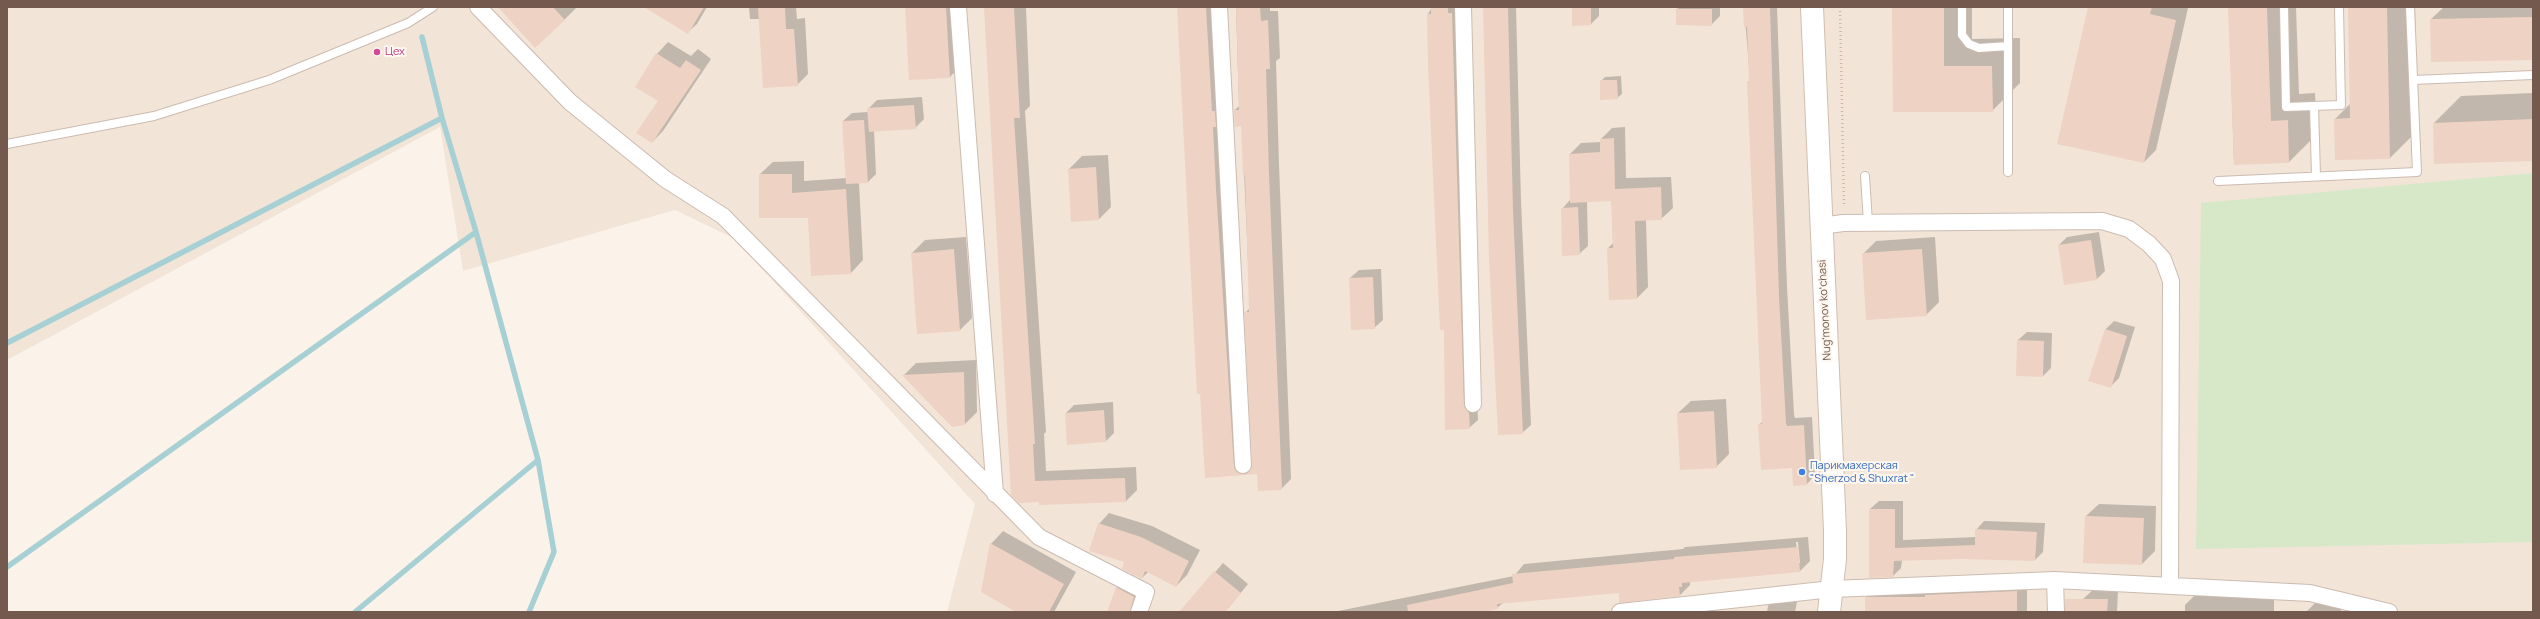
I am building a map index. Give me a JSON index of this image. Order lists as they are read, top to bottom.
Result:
{
  "streets": {
    "main road": ["Nugʻmonov koʻchasi"]
  },
  "places": ["Цех", "Парикмахерская \"Sherzod & Shuxrat \""]
}
